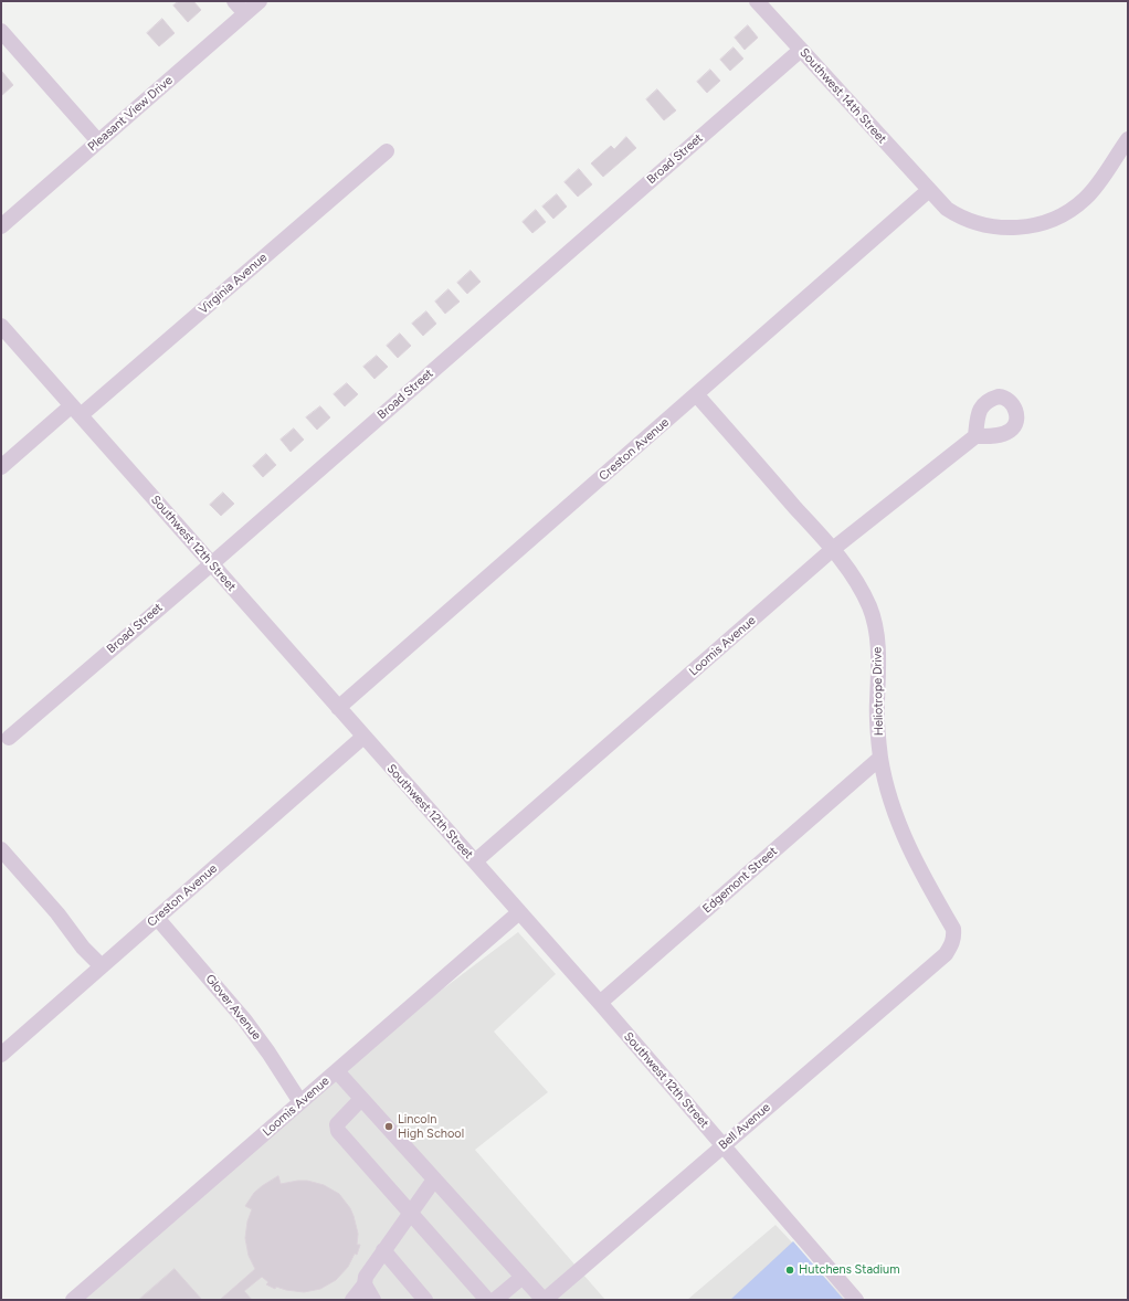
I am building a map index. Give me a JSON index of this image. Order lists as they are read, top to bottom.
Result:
{
  "streets": {
    "street": [
      "Southwest 14th Street",
      "Pleasant View Drive",
      "Broad Street",
      "Virginia Avenue",
      "Creston Avenue",
      "Southwest 12th Street",
      "Loomis Avenue",
      "Heliotrope Drive",
      "Edgemont Street",
      "Glover Avenue",
      "Bell Avenue"
    ]
  },
  "crossings": [
    ["Southwest 14th Street", "Broad Street"],
    ["Southwest 14th Street", "Creston Avenue"],
    ["Broad Street", "Southwest 12th Street"],
    ["Virginia Avenue", "Southwest 12th Street"],
    ["Creston Avenue", "Southwest 12th Street"],
    ["Creston Avenue", "Heliotrope Drive"],
    ["Creston Avenue", "Glover Avenue"],
    ["Southwest 12th Street", "Loomis Avenue"],
    ["Southwest 12th Street", "Edgemont Street"],
    ["Southwest 12th Street", "Bell Avenue"],
    ["Loomis Avenue", "Heliotrope Drive"],
    ["Loomis Avenue", "Glover Avenue"],
    ["Heliotrope Drive", "Edgemont Street"],
    ["Heliotrope Drive", "Bell Avenue"]
  ],
  "places": ["Lincoln High School", "Hutchens Stadium"]
}
